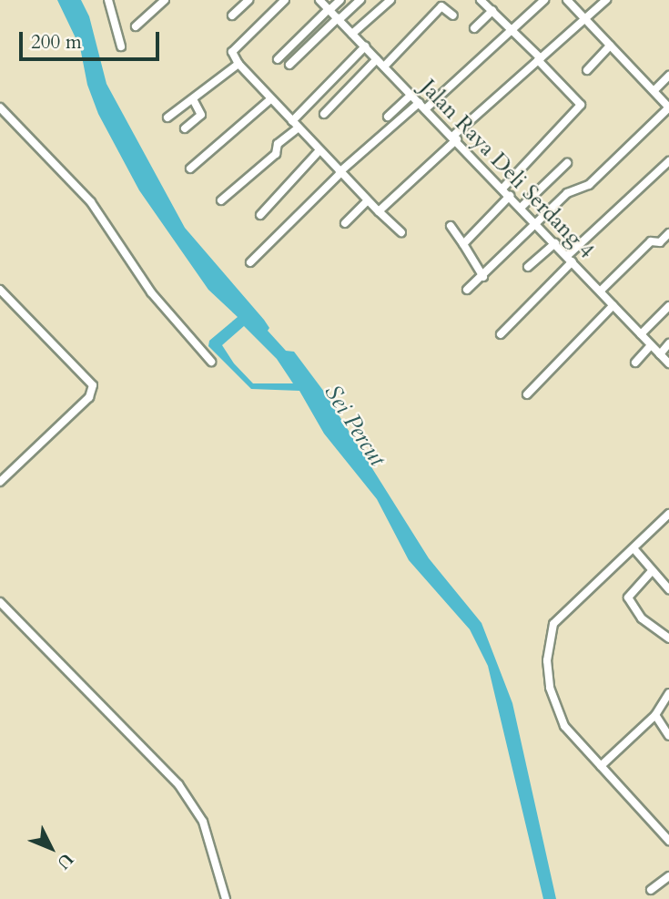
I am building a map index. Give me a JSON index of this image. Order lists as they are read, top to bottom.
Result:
{
  "streets": {
    "street": ["Jalan Raya Deli Serdang 4"]
  },
  "water": ["Sei Percut"],
  "scale_bar": "200 m",
  "north": "bottom right"
}
